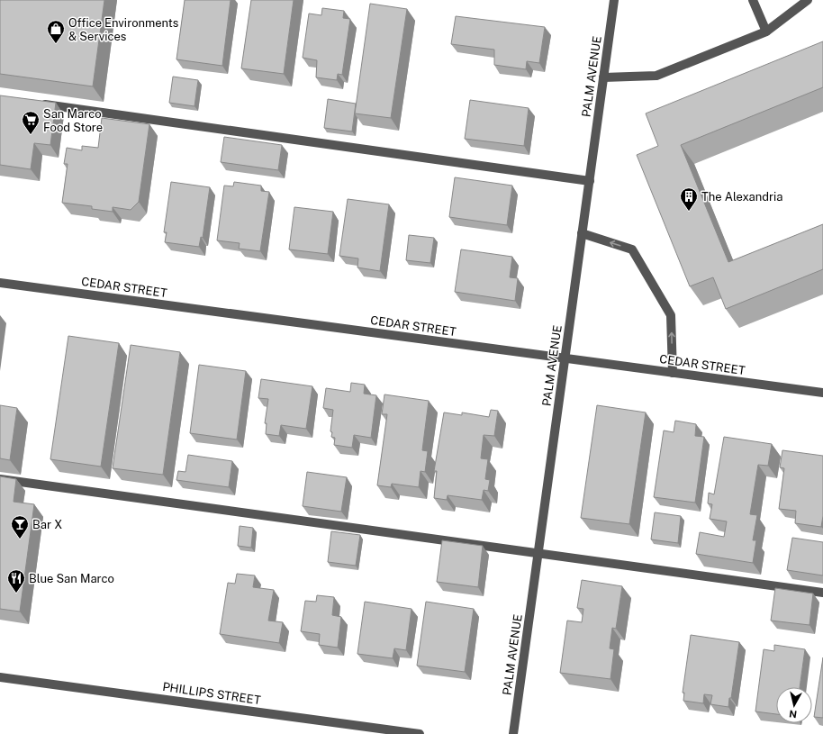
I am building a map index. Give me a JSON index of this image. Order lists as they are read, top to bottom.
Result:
{
  "streets": {
    "street": ["PALM AVENUE", "CEDAR STREET", "PHILLIPS STREET"]
  },
  "crossings": [
    ["PALM AVENUE", "CEDAR STREET"]
  ],
  "places": {
    "shop": ["Office Environments & Services"],
    "supermarket": ["San Marco Food Store"],
    "building": ["The Alexandria"],
    "bar": ["Bar X"],
    "restaurant": ["Blue San Marco"]
  },
  "north": "bottom"
}
